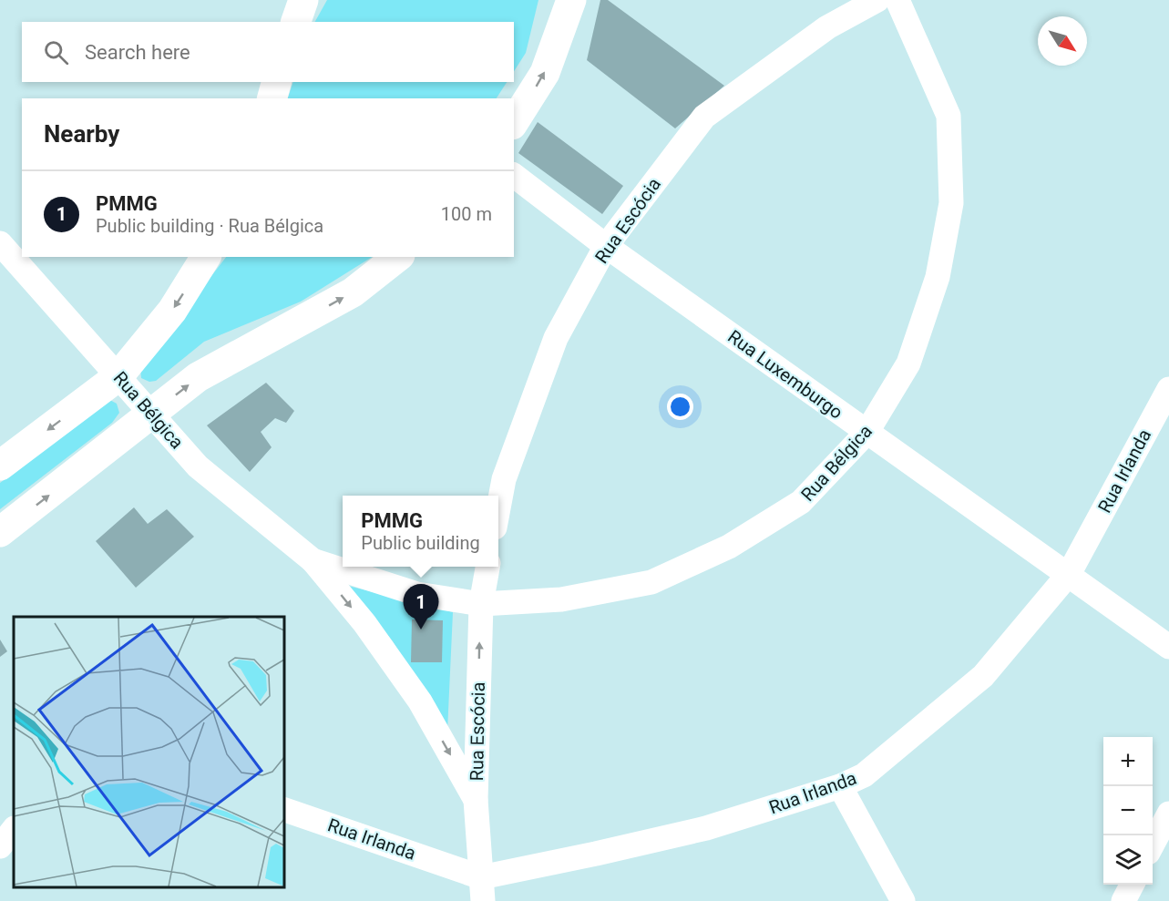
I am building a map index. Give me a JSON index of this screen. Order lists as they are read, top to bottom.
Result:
{
  "streets": {
    "street": [
      "Rua Escócia",
      "Rua Luxemburgo",
      "Rua Bélgica",
      "Rua Irlanda"
    ]
  },
  "crossings": [
    ["Rua Escócia", "Rua Luxemburgo"],
    ["Rua Escócia", "Rua Bélgica"],
    ["Rua Escócia", "Rua Irlanda"],
    ["Rua Luxemburgo", "Rua Bélgica"],
    ["Rua Luxemburgo", "Rua Irlanda"]
  ],
  "north": "bottom right",
  "page": {
    "search": "Search here",
    "heading": "Nearby",
    "list": [
      {
        "mark": "1",
        "name": "PMMG",
        "note": "Public building · Rua Bélgica",
        "value": "100 m"
      }
    ],
    "popup": ["PMMG", "Public building"],
    "pins": "1",
    "map_buttons": ["+", "−"]
  }
}
